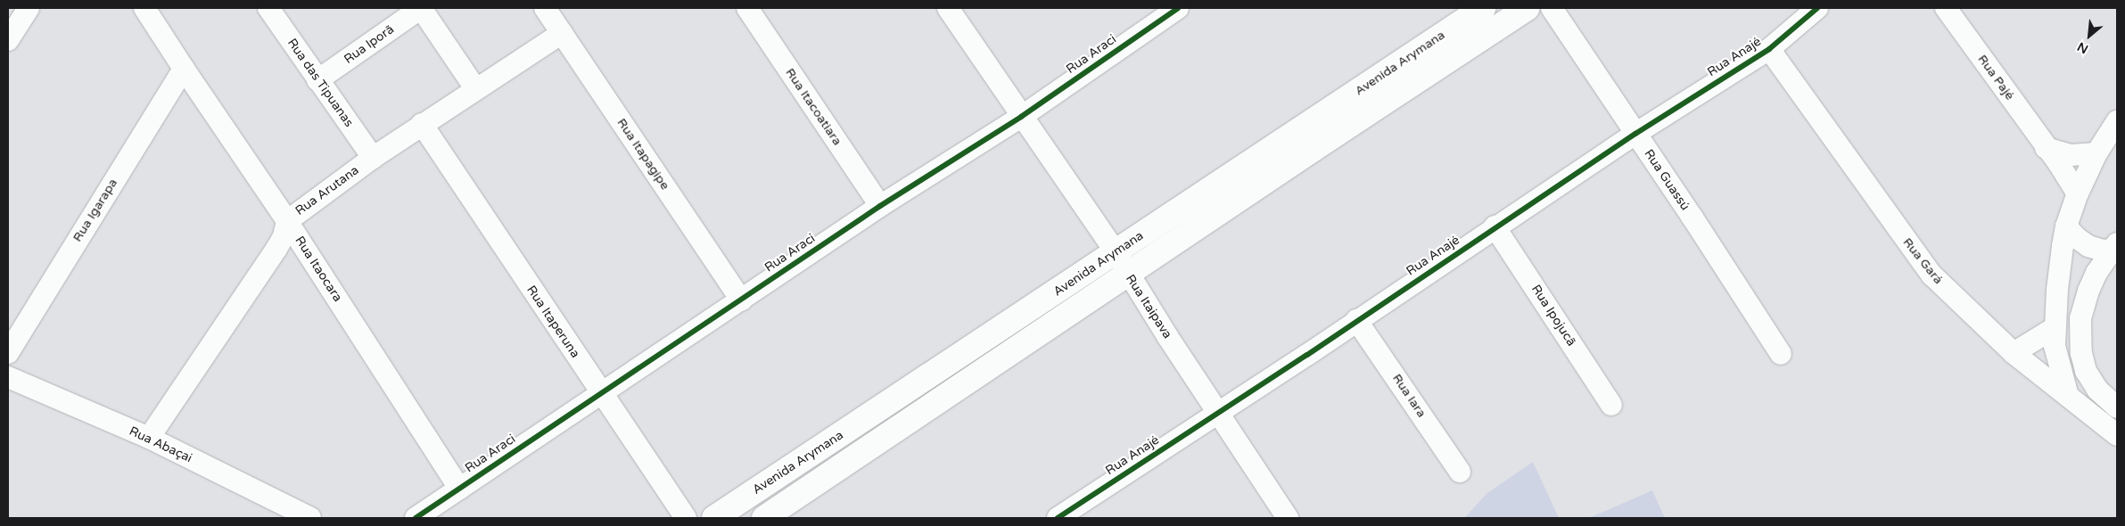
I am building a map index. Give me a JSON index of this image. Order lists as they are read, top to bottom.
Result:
{
  "streets": {
    "main road": ["Avenida Arymana"],
    "street": [
      "Rua Iporã",
      "Rua Araci",
      "Rua Anajé",
      "Rua Pajé",
      "Rua das Tipuanas",
      "Rua Itacoatiara",
      "Rua Itapagipe",
      "Rua Guassú",
      "Rua Arutana",
      "Rua Igarapa",
      "Rua Gará",
      "Rua Itaocara",
      "Rua Itaipava",
      "Rua Ipojucã",
      "Rua Itaperuna",
      "Rua Iara",
      "Rua Abaçai"
    ]
  },
  "crossings": [
    ["Rua Iporã", "Rua das Tipuanas"],
    ["Rua Araci", "Rua Itacoatiara"],
    ["Rua Araci", "Rua Itapagipe"],
    ["Rua Araci", "Rua Itaocara"],
    ["Rua Araci", "Rua Itaipava"],
    ["Rua Araci", "Rua Itaperuna"],
    ["Rua Anajé", "Rua Guassú"],
    ["Rua Anajé", "Rua Gará"],
    ["Rua Anajé", "Rua Itaipava"],
    ["Rua Anajé", "Rua Ipojucã"],
    ["Rua Anajé", "Rua Iara"],
    ["Avenida Arymana", "Rua Itaipava"],
    ["Rua das Tipuanas", "Rua Arutana"],
    ["Rua Itapagipe", "Rua Arutana"],
    ["Rua Arutana", "Rua Itaocara"],
    ["Rua Arutana", "Rua Itaperuna"],
    ["Rua Arutana", "Rua Abaçai"],
    ["Rua Igarapa", "Rua Itaocara"]
  ],
  "north": "bottom left"
}
